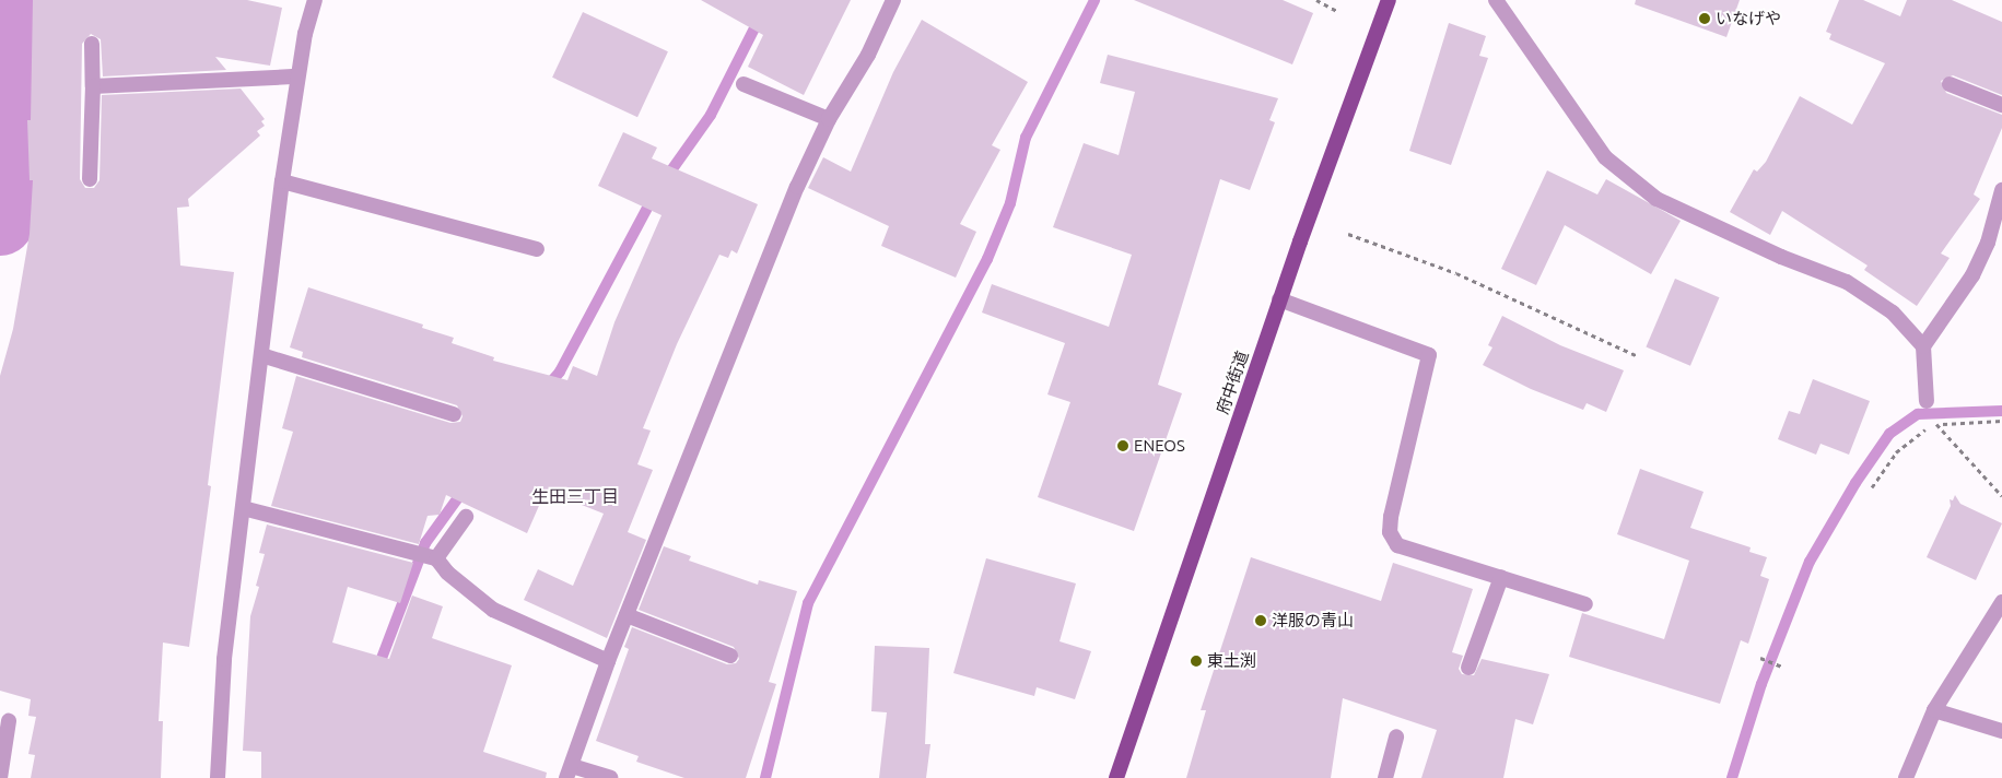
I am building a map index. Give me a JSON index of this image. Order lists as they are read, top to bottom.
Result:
{
  "streets": {
    "main road": ["府中街道"]
  },
  "districts": ["生田三丁目"],
  "places": [
    "いなげや",
    "ENEOS",
    "洋服の青山",
    "東土渕"
  ]
}
